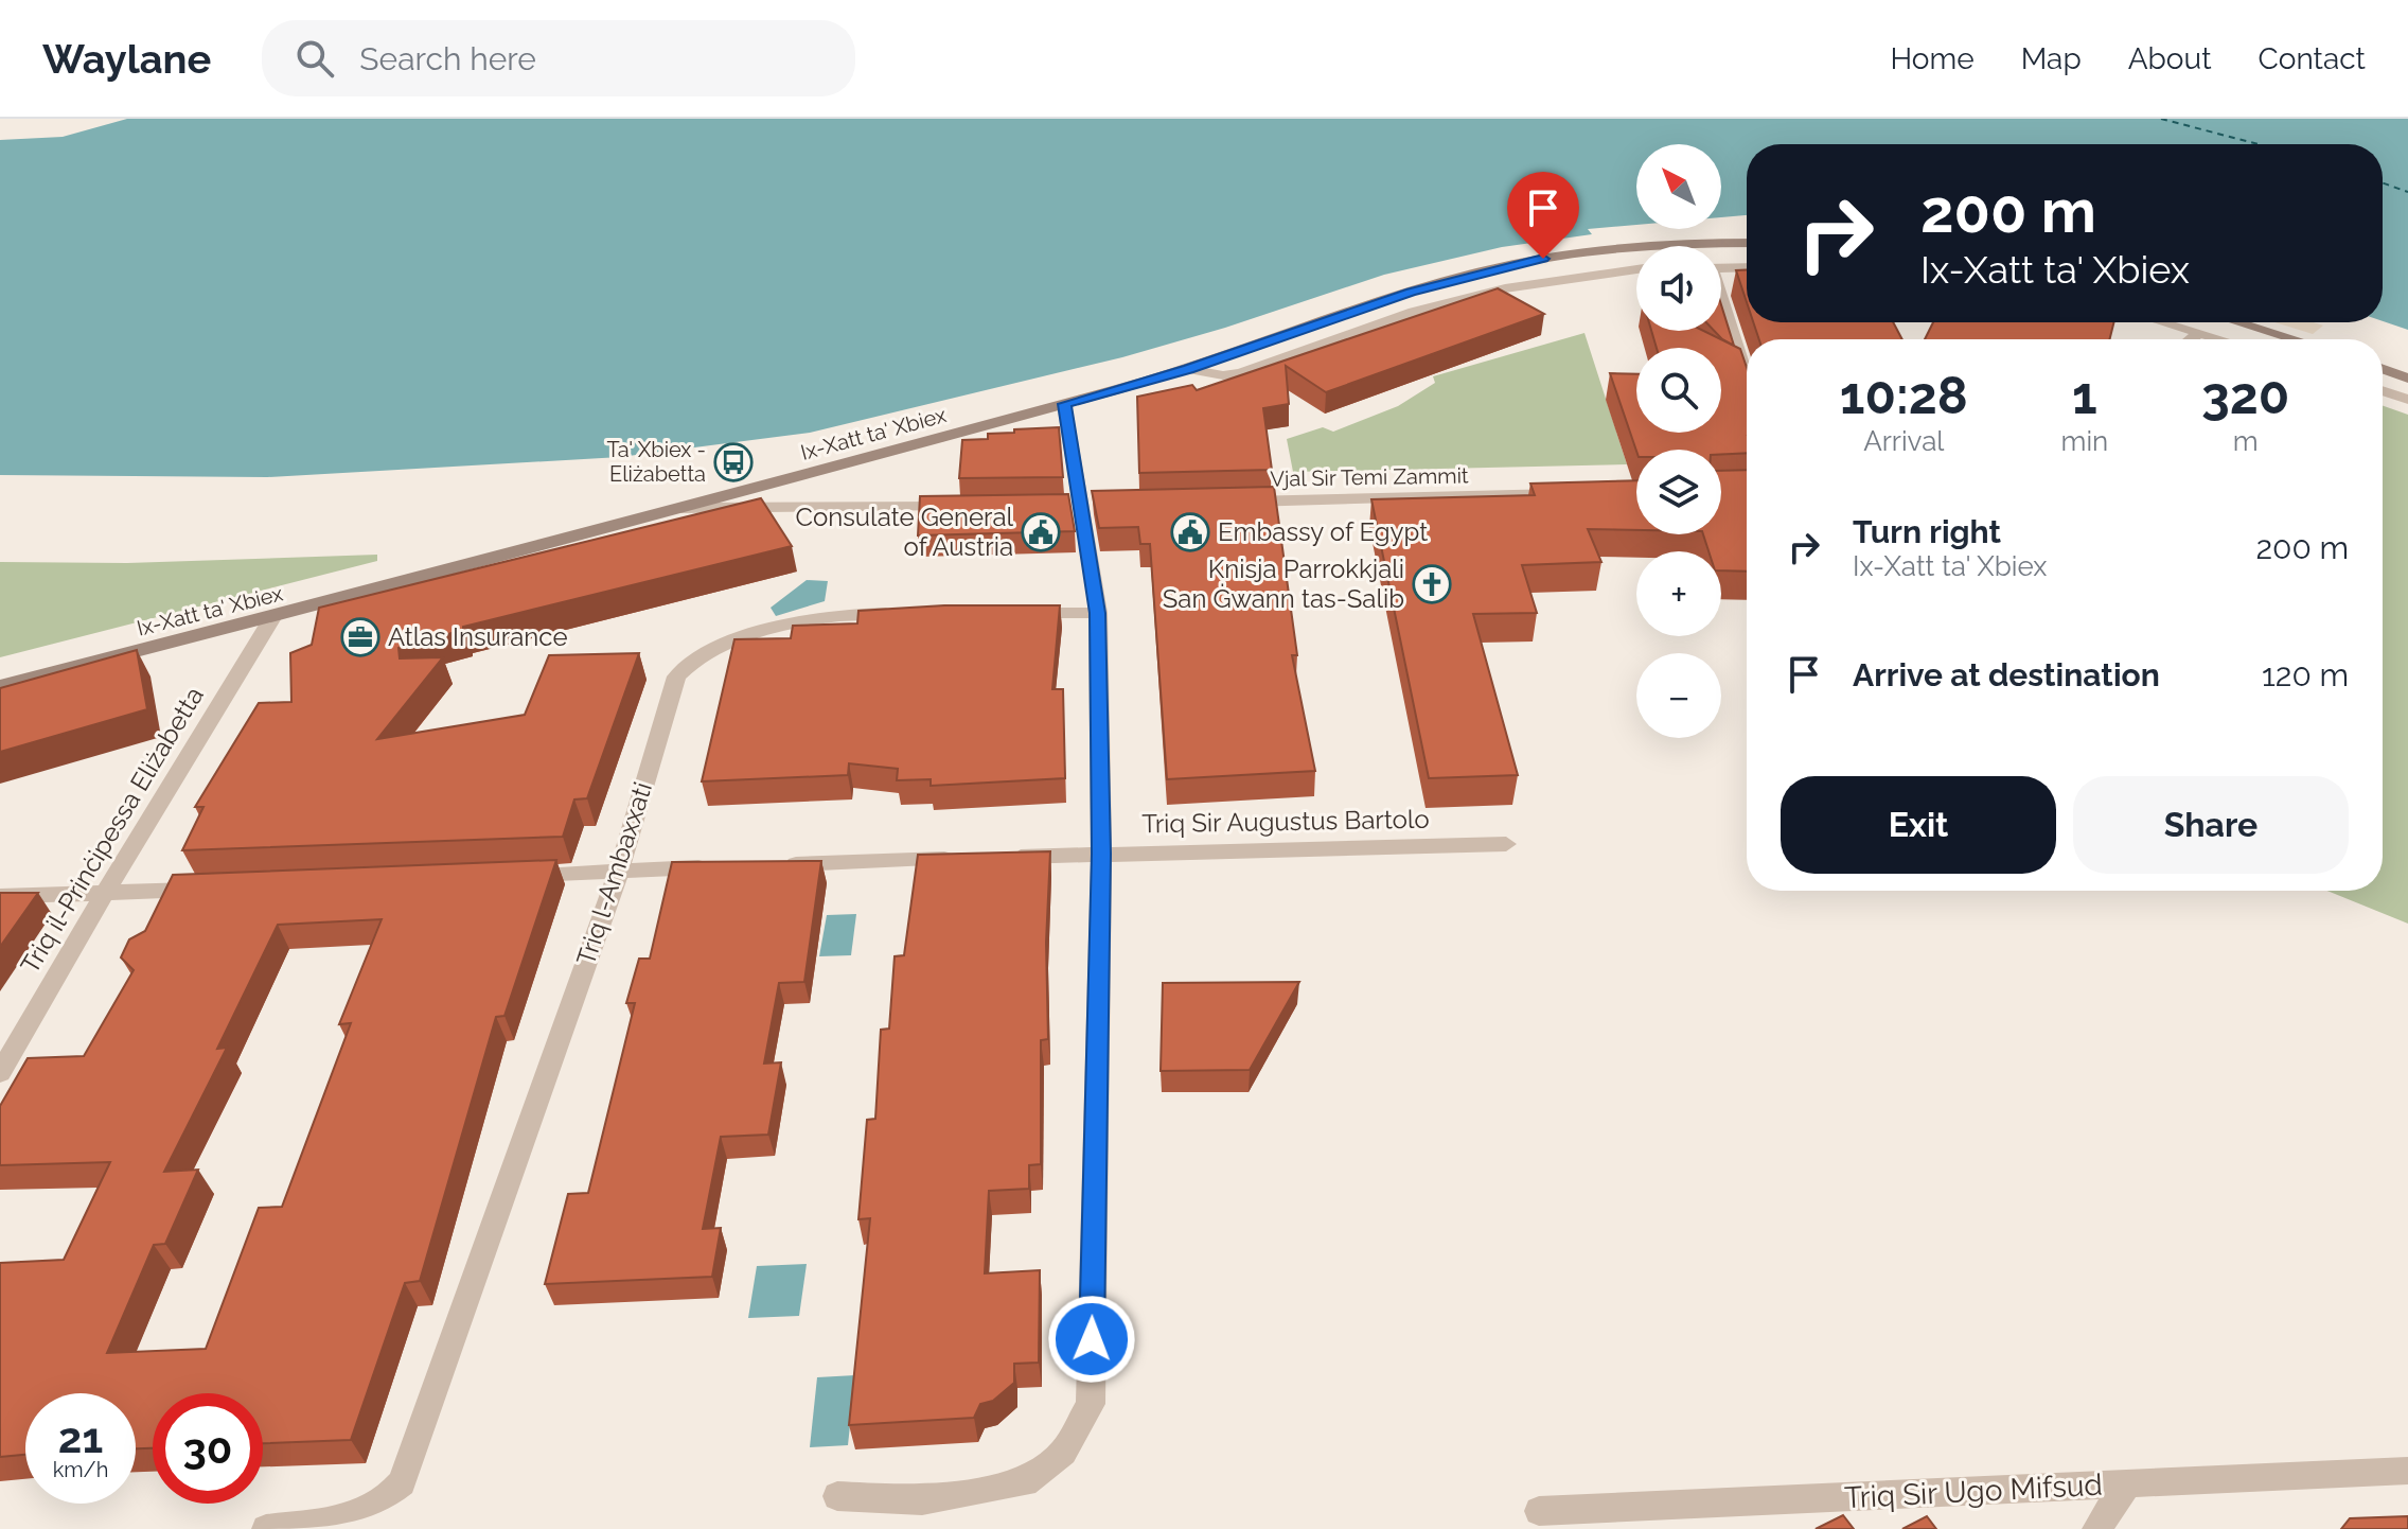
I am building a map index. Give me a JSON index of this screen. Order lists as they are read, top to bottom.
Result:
{
  "streets": {
    "main road": ["Ix-Xatt ta' Xbiex"],
    "street": [
      "Vjal Sir Temi Zammit",
      "Triq Sir Augustus Bartolo",
      "Triq il-Prinċipessa Eliżabetta",
      "Triq l-Ambaxxati",
      "Triq Sir Ugo Mifsud"
    ]
  },
  "crossings": [
    ["Ix-Xatt ta' Xbiex", "Triq il-Prinċipessa Eliżabetta"]
  ],
  "places": {
    "bus stop": ["Ta' Xbiex - Eliżabetta"],
    "public building": ["Consulate General of Austria", "Embassy of Egypt"],
    "church": ["Knisja Parrokkjali San Ġwann tas-Salib"],
    "office": ["Atlas Insurance"]
  },
  "north": "top left",
  "page": {
    "header": "Waylane",
    "search": "Search here",
    "nav": [
      "Home",
      "Map",
      "About",
      "Contact"
    ],
    "map_buttons": ["+", "−"],
    "turn": ["200 m", "Ix-Xatt ta' Xbiex"],
    "eta": [
      "10:28",
      "Arrival",
      "1",
      "min",
      "320",
      "m"
    ],
    "list": [
      {
        "name": "Turn right",
        "note": "Ix-Xatt ta' Xbiex",
        "value": "200 m"
      },
      {
        "name": "Arrive at destination",
        "value": "120 m"
      }
    ],
    "buttons": ["Exit", "Share"],
    "speed": "21 km/h",
    "limit": "30"
  }
}
